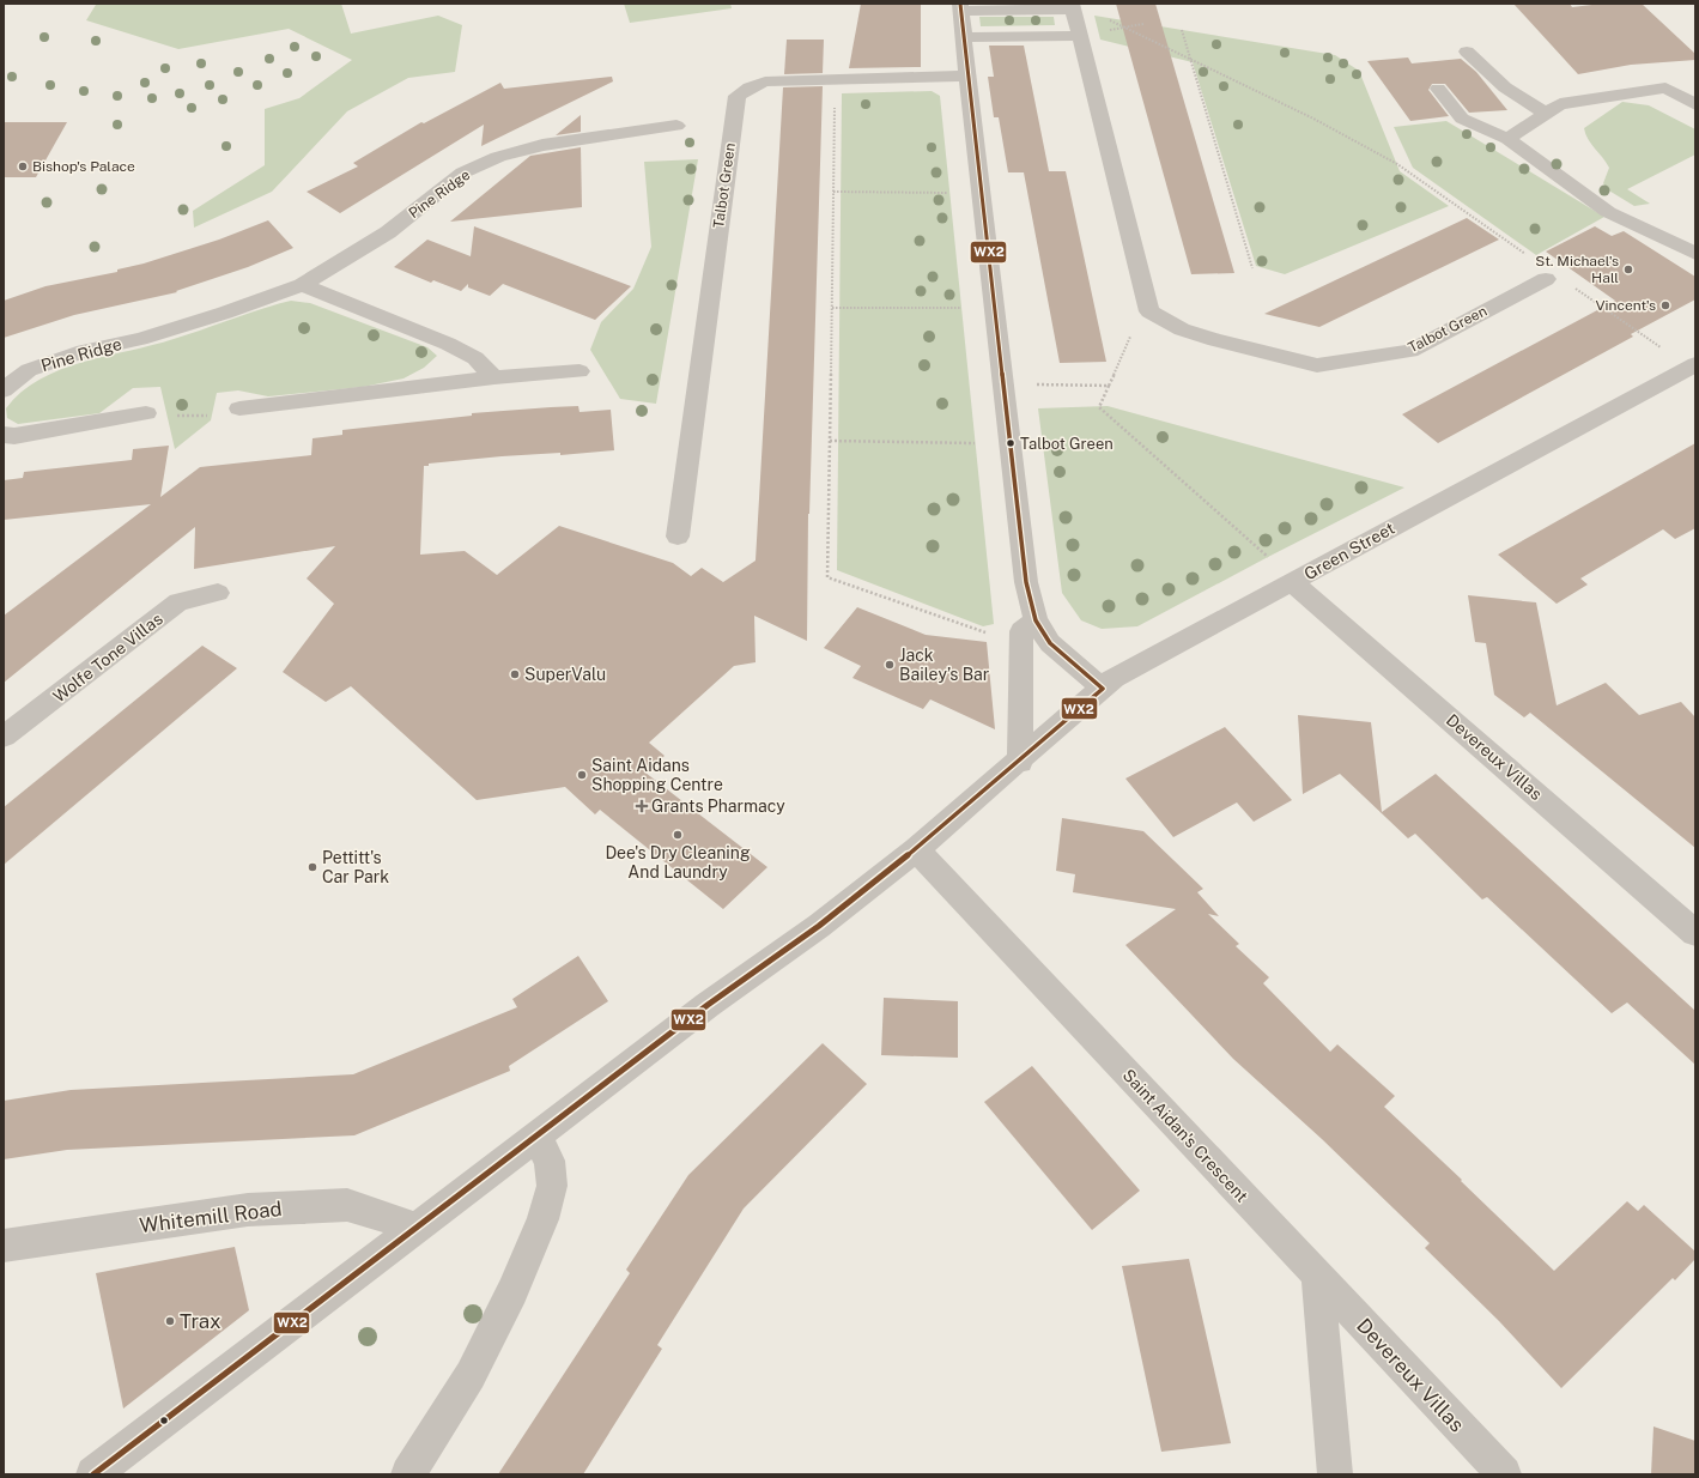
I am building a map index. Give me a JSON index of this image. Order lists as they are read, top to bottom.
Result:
{
  "streets": {
    "street": [
      "Talbot Green",
      "Pine Ridge",
      "Green Street",
      "Wolfe Tone Villas",
      "Devereux Villas",
      "Saint Aidan's Crescent",
      "Whitemill Road"
    ]
  },
  "crossings": [
    ["Green Street", "Devereux Villas"],
    ["Green Street", "Saint Aidan's Crescent"],
    ["Green Street", "Whitemill Road"],
    ["Devereux Villas", "Saint Aidan's Crescent"]
  ],
  "places": {
    "other": [
      "Bishop's Palace",
      "St. Michael's Hall",
      "Vincent's",
      "Talbot Green",
      "Jack Bailey’s Bar",
      "SuperValu",
      "Saint Aidans Shopping Centre",
      "Dee's Dry Cleaning And Laundry",
      "Pettitt's Car Park",
      "Trax"
    ],
    "health": ["Grants Pharmacy"]
  },
  "lines": ["transit line WX2"]
}
